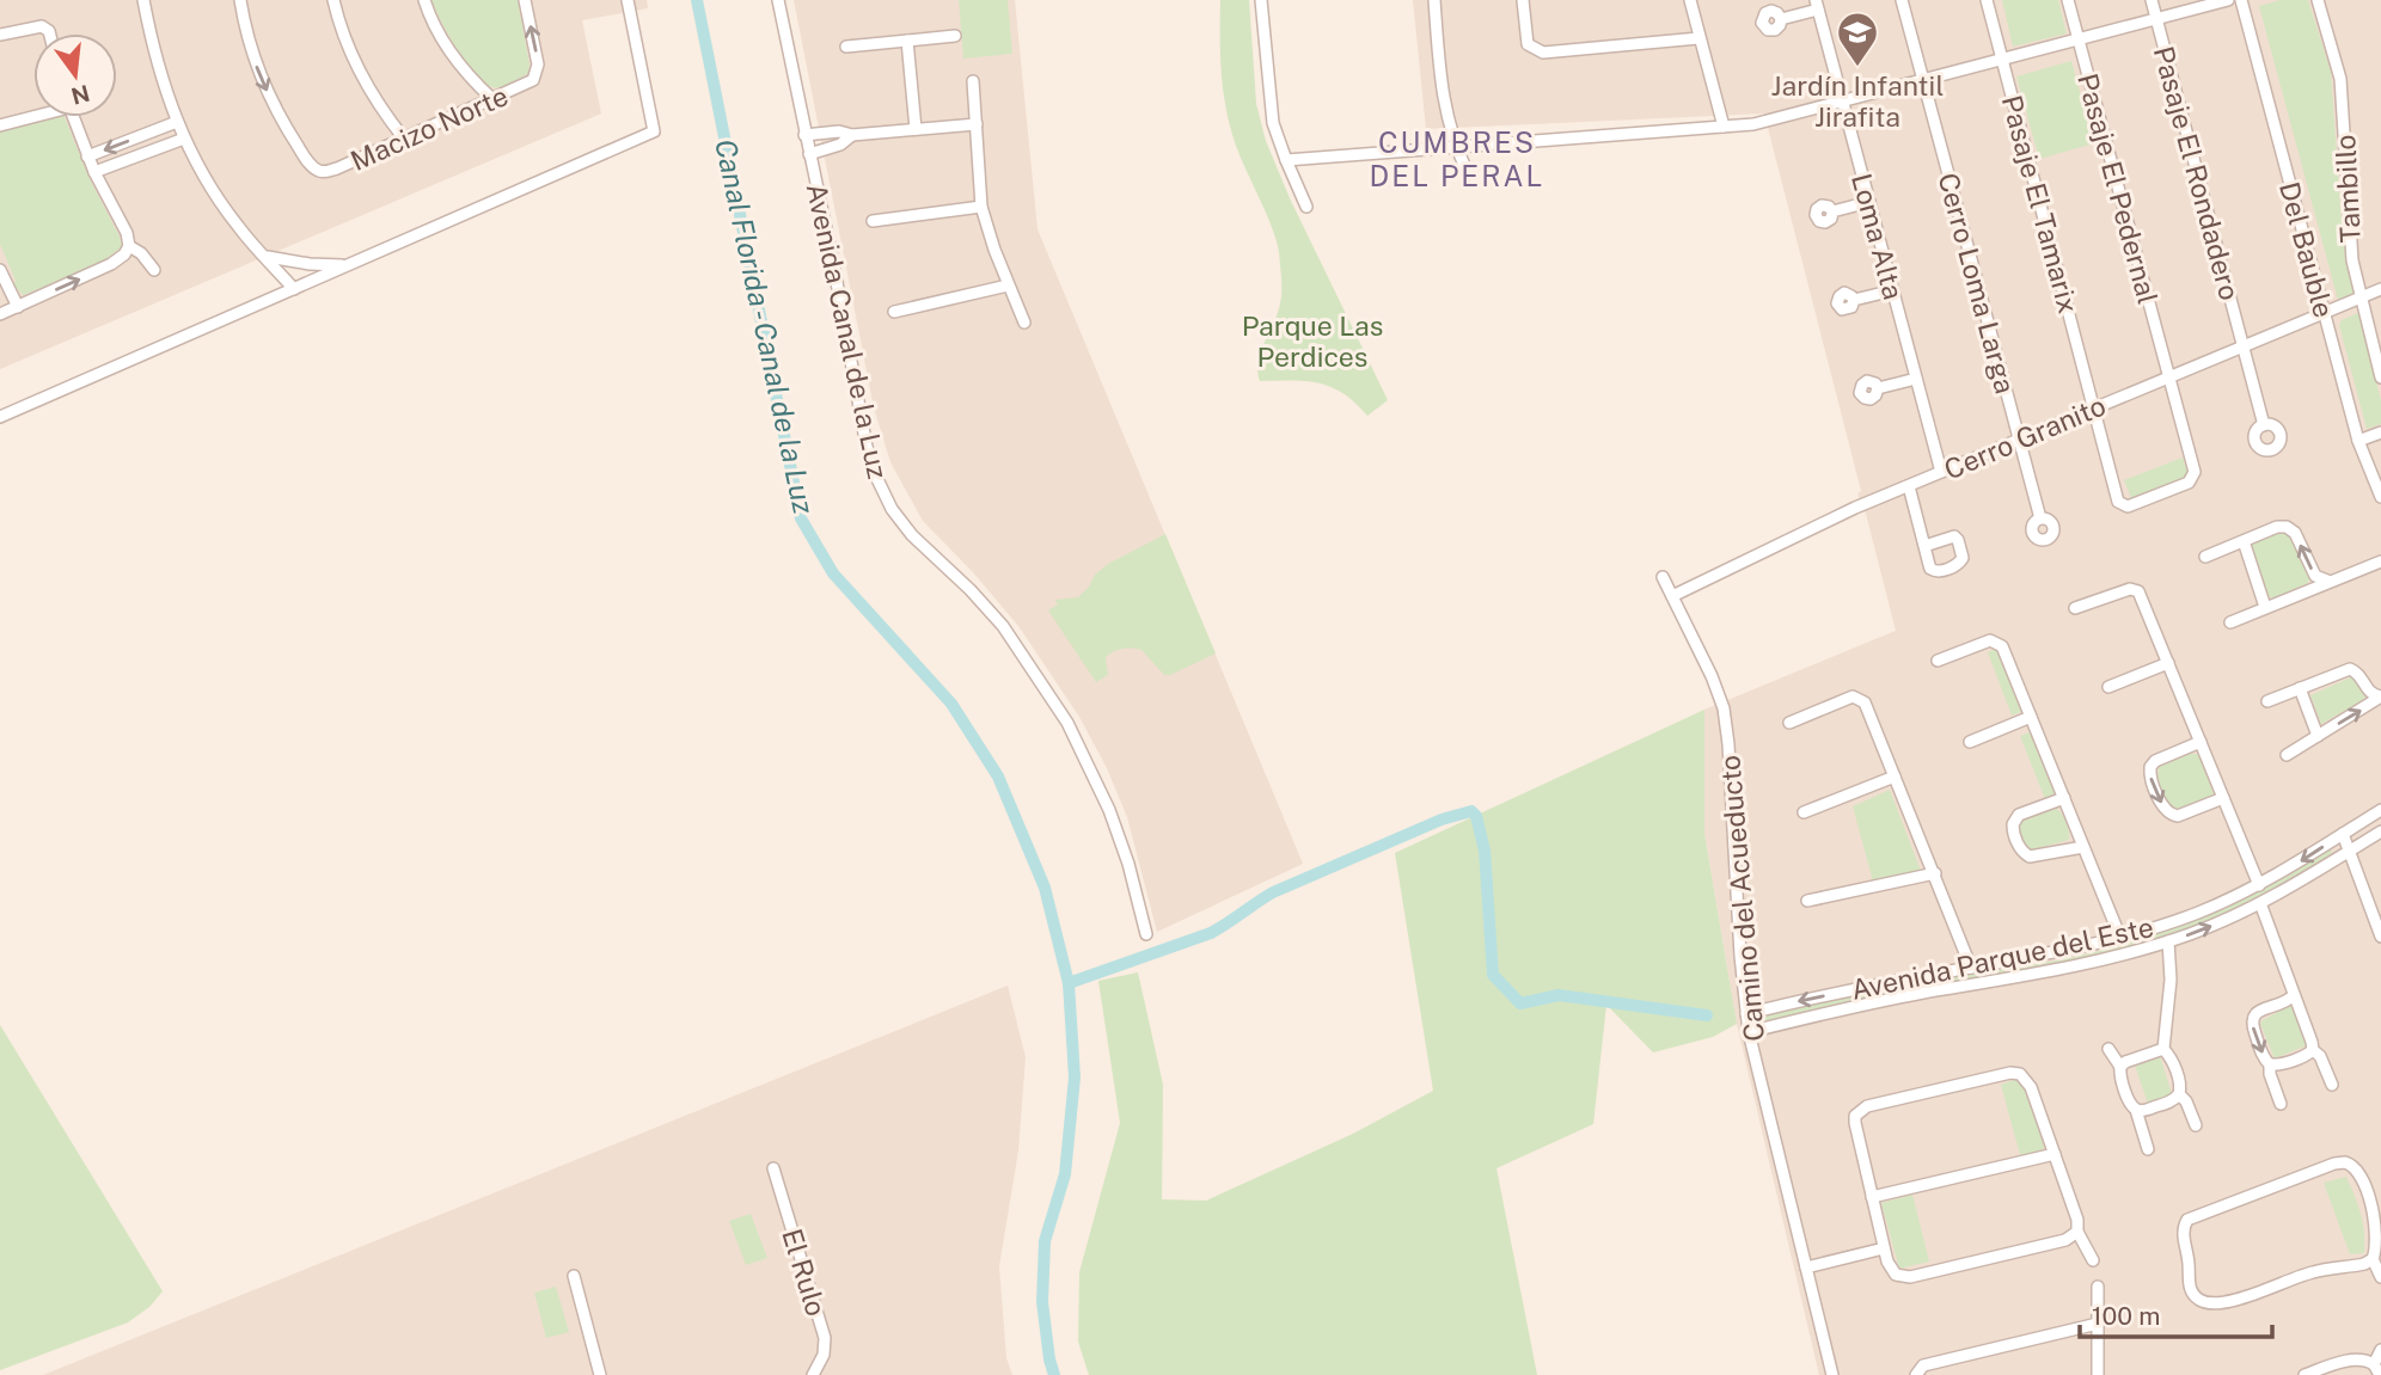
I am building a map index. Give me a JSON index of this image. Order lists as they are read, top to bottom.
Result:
{
  "streets": {
    "street": [
      "Macizo Norte",
      "Pasaje El Rondadero",
      "Pasaje El Pedernal",
      "Tambillo",
      "Pasaje El Tamarix",
      "Loma Alta",
      "Del Bauble",
      "Cerro Loma Larga",
      "Avenida Canal de la Luz",
      "Cerro Granito",
      "Camino del Acueducto",
      "Avenida Parque del Este",
      "El Rulo"
    ]
  },
  "crossings": [
    ["Pasaje El Rondadero", "Cerro Granito"],
    ["Pasaje El Pedernal", "Pasaje El Tamarix"],
    ["Pasaje El Pedernal", "Cerro Granito"],
    ["Tambillo", "Cerro Granito"],
    ["Pasaje El Tamarix", "Cerro Granito"],
    ["Loma Alta", "Cerro Granito"],
    ["Del Bauble", "Cerro Granito"],
    ["Cerro Loma Larga", "Cerro Granito"],
    ["Cerro Granito", "Camino del Acueducto"],
    ["Camino del Acueducto", "Avenida Parque del Este"]
  ],
  "districts": ["CUMBRES DEL PERAL"],
  "water": ["Canal Florida - Canal de la Luz"],
  "parks": ["Parque Las Perdices"],
  "places": {
    "school or university": ["Jardín Infantil Jirafita"]
  },
  "scale_bar": "100 m",
  "north": "bottom"
}
